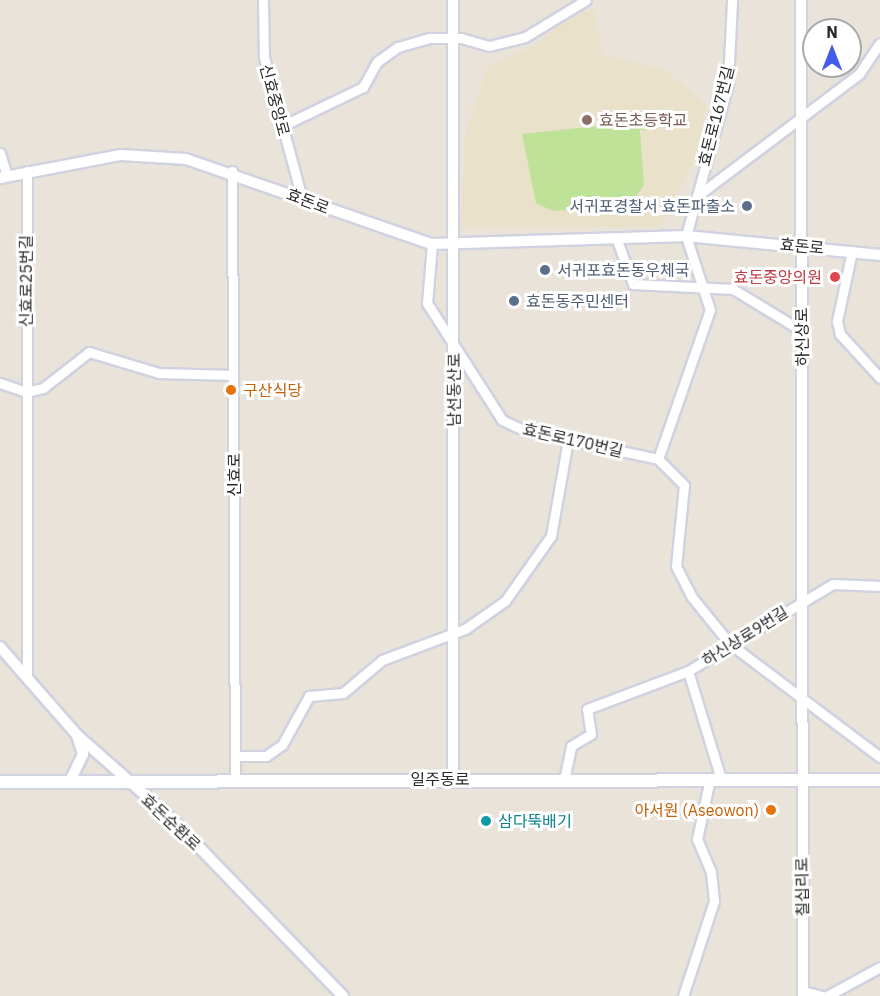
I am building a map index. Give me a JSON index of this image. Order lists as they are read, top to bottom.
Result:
{
  "streets": {
    "main road": ["일주동로"],
    "street": [
      "신효중앙로",
      "효돈로167번길",
      "효돈로",
      "신효로25번길",
      "하신상로",
      "남선동산로",
      "효돈로170번길",
      "신효로",
      "하신상로9번길",
      "효돈순환로",
      "칠십리로"
    ]
  },
  "crossings": [
    ["신효중앙로", "효돈로"],
    ["효돈로167번길", "효돈로"],
    ["효돈로167번길", "하신상로"],
    ["효돈로", "신효로25번길"],
    ["효돈로", "하신상로"],
    ["효돈로", "남선동산로"],
    ["효돈로", "효돈로170번길"],
    ["효돈로", "신효로"],
    ["신효로25번길", "효돈순환로"],
    ["하신상로", "하신상로9번길"],
    ["하신상로", "일주동로"],
    ["하신상로", "칠십리로"],
    ["남선동산로", "효돈로170번길"],
    ["남선동산로", "일주동로"],
    ["신효로", "일주동로"],
    ["하신상로9번길", "일주동로"],
    ["일주동로", "효돈순환로"],
    ["일주동로", "칠십리로"]
  ],
  "places": [
    "효돈초등학교",
    "서귀포경찰서 효돈파출소",
    "서귀포효돈동우체국",
    "효돈중앙의원",
    "효돈동주민센터",
    "구산식당",
    "아서원 (Aseowon)",
    "삼다뚝배기"
  ],
  "north": "top"
}
